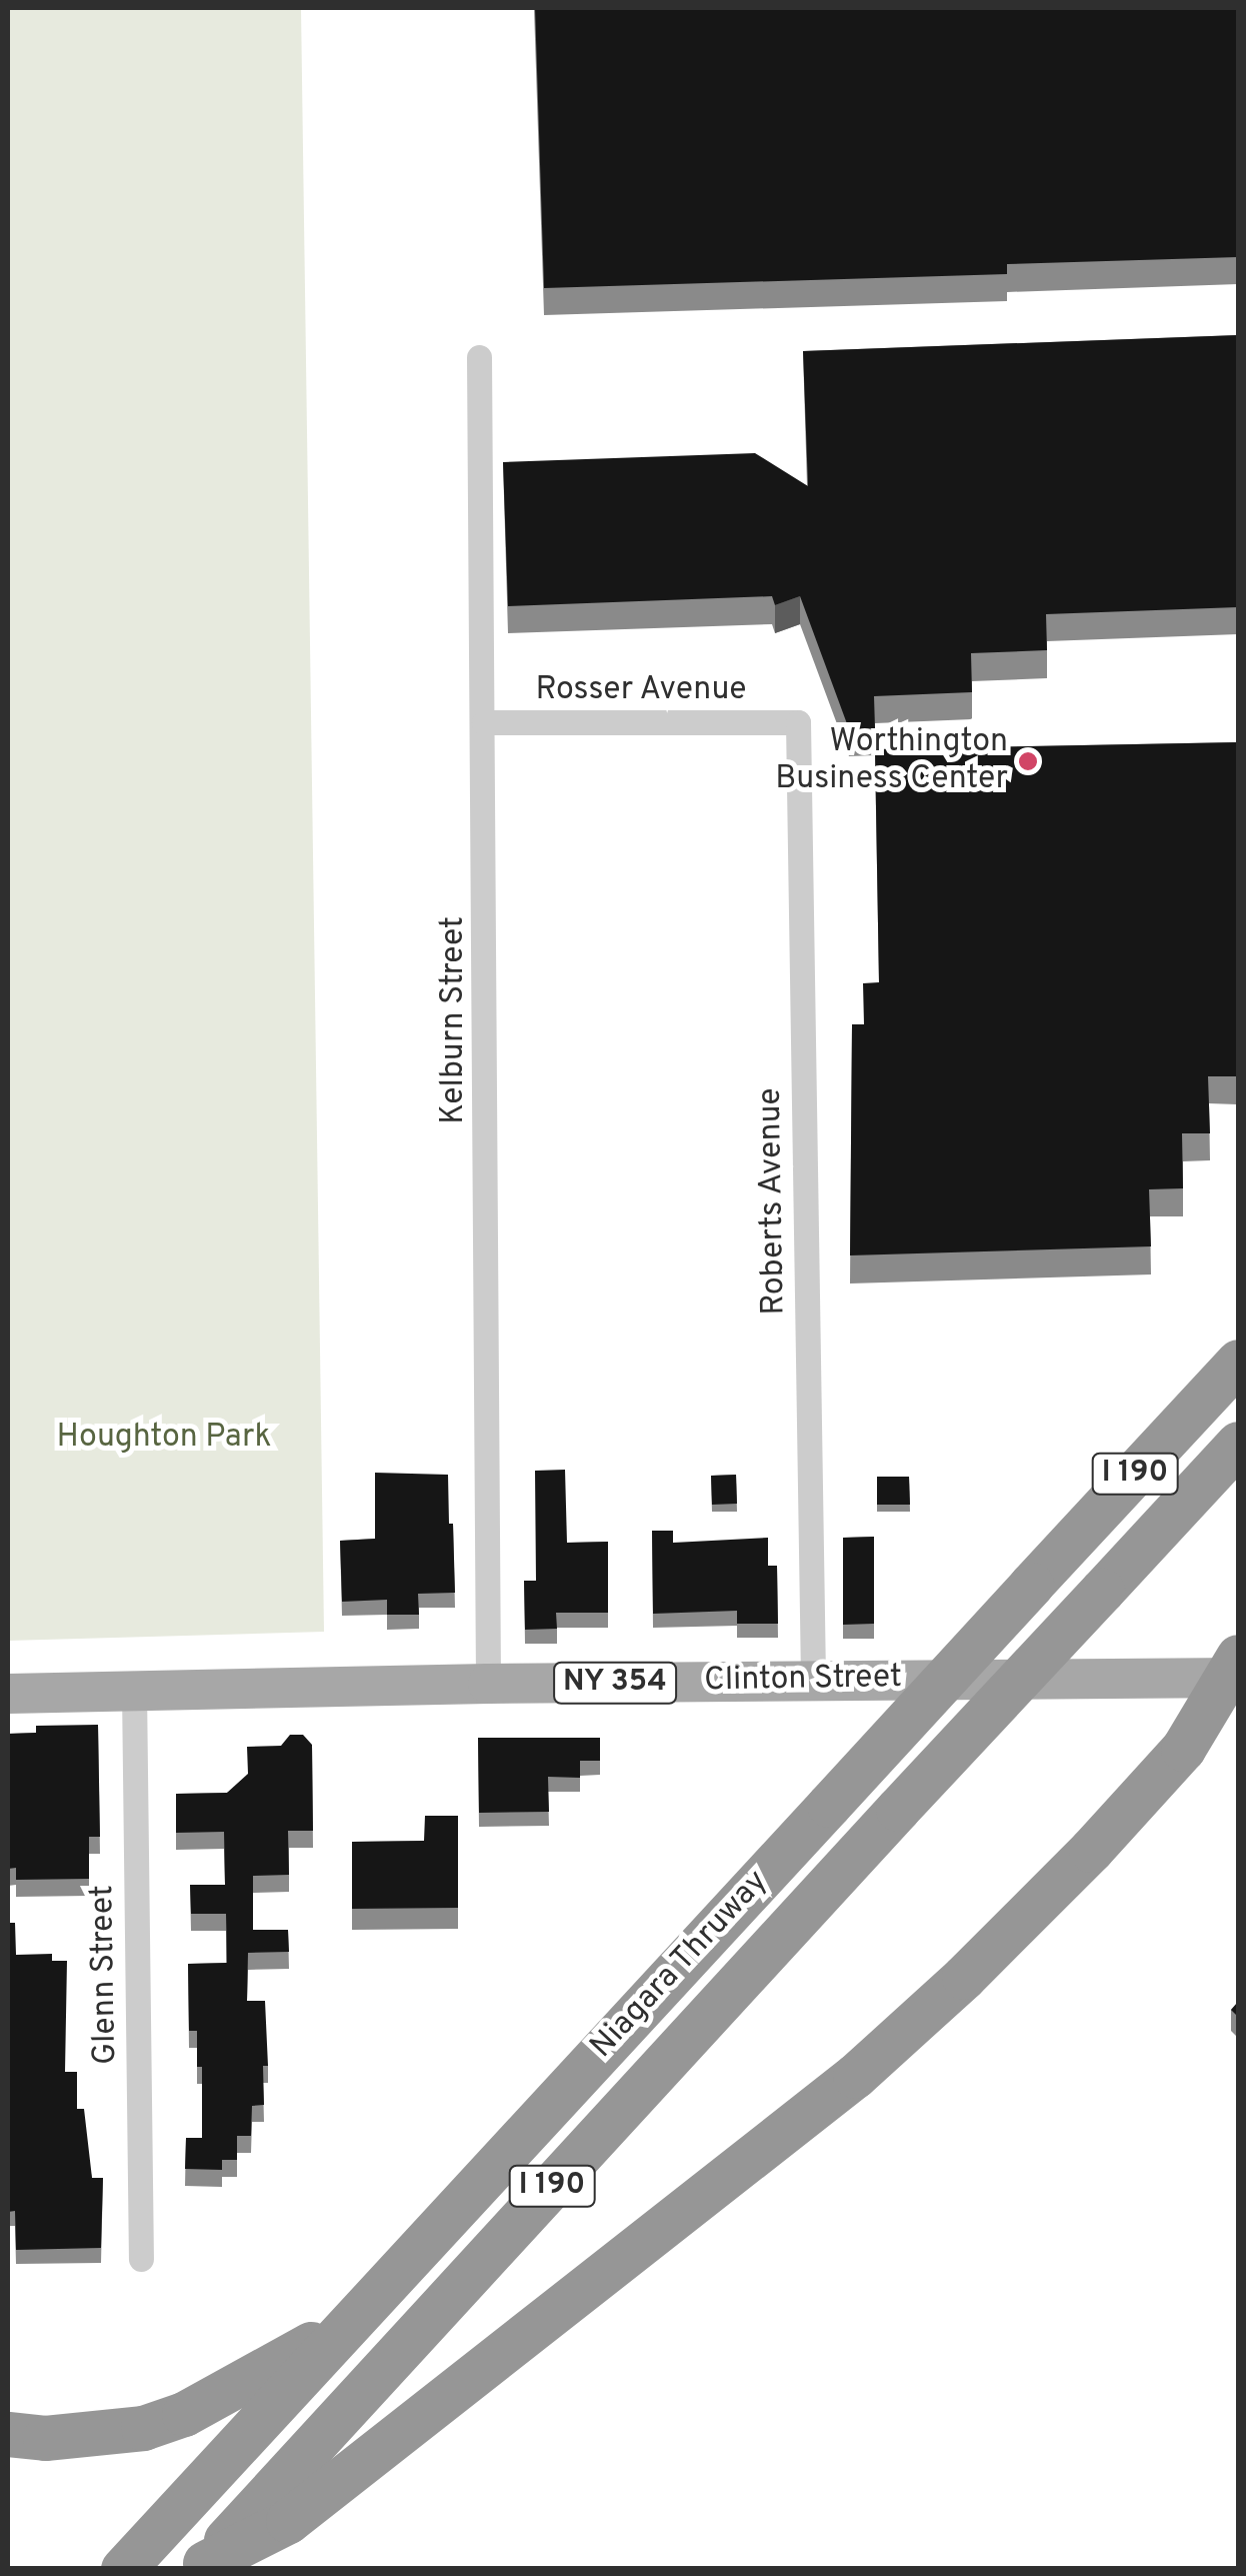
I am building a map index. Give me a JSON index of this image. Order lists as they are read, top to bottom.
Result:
{
  "streets": {
    "highway": ["I 190", "Niagara Thruway"],
    "main road": ["Clinton Street", "NY 354"],
    "street": [
      "Rosser Avenue",
      "Kelburn Street",
      "Roberts Avenue",
      "Glenn Street"
    ]
  },
  "crossings": [
    ["Rosser Avenue", "Kelburn Street"],
    ["Rosser Avenue", "Roberts Avenue"],
    ["Kelburn Street", "Clinton Street"],
    ["Roberts Avenue", "Clinton Street"],
    ["Clinton Street", "Glenn Street"]
  ],
  "parks": ["Houghton Park"],
  "places": ["Worthington Business Center"]
}
